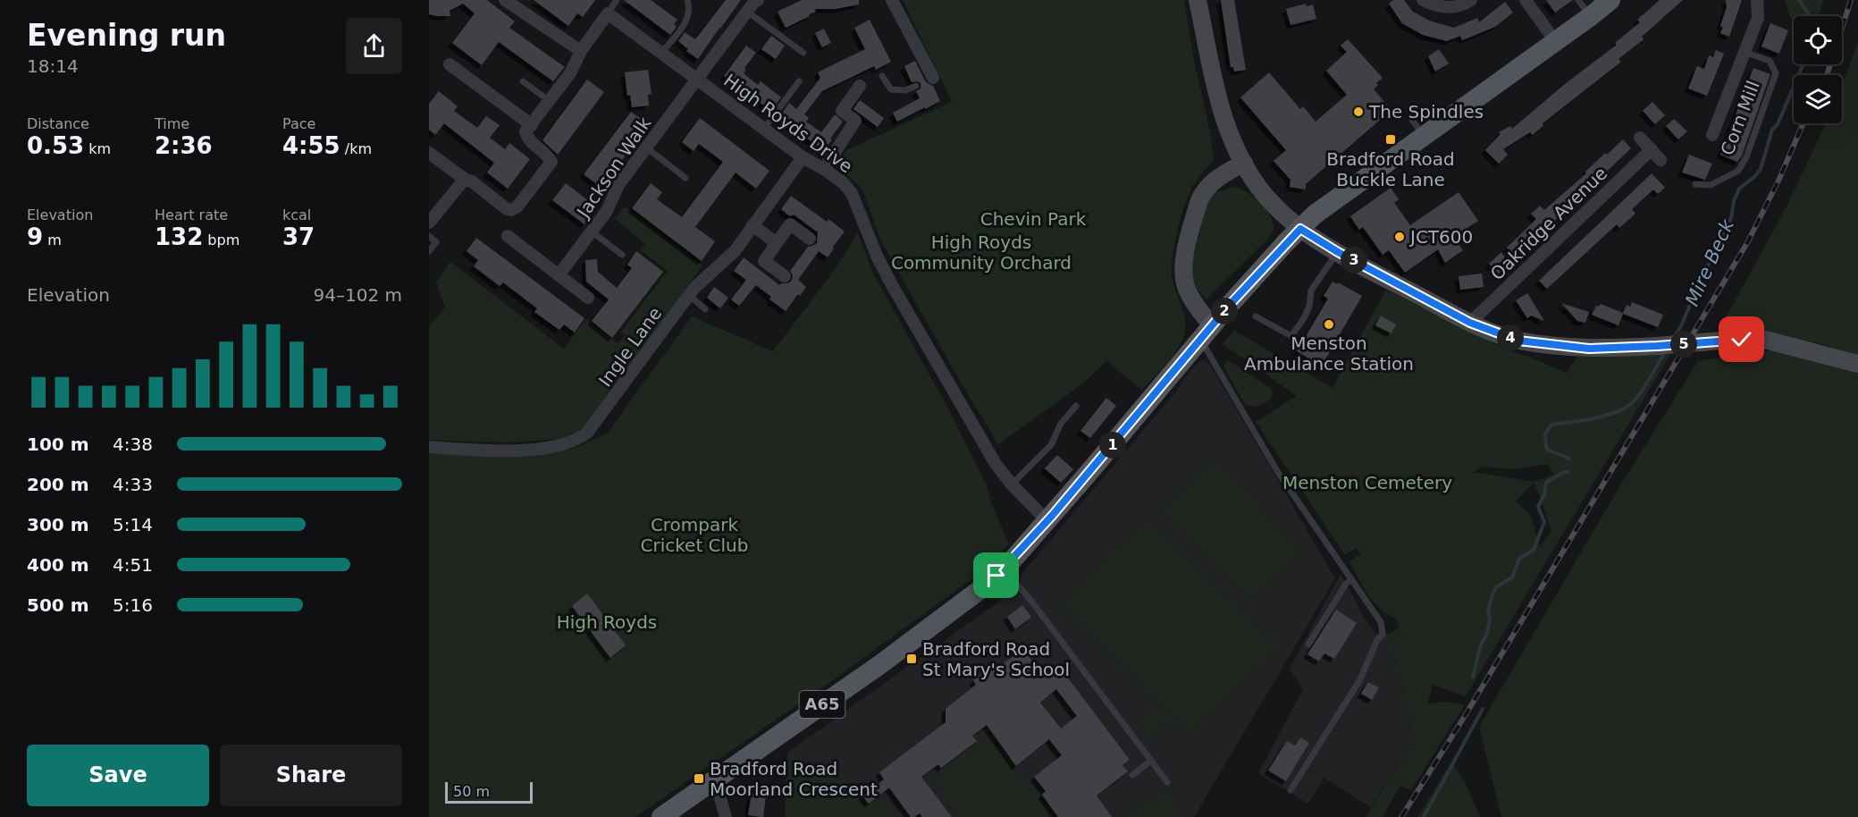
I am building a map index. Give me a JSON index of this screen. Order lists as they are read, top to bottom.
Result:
{
  "streets": {
    "main road": ["A65"],
    "street": [
      "Corn Mill",
      "High Royds Drive",
      "Jackson Walk",
      "Oakridge Avenue",
      "Ingle Lane"
    ]
  },
  "crossings": [
    ["High Royds Drive", "Jackson Walk"],
    ["High Royds Drive", "Ingle Lane"],
    ["High Royds Drive", "A65"]
  ],
  "water": ["Mire Beck"],
  "parks": [
    "Chevin Park",
    "High Royds Community Orchard",
    "Menston Cemetery",
    "Crompark Cricket Club",
    "High Royds"
  ],
  "places": {
    "other": ["The Spindles", "JCT600", "Menston Ambulance Station"],
    "transit": ["Bradford Road Buckle Lane", "Bradford Road St Mary's School", "Bradford Road Moorland Crescent"]
  },
  "scale_bar": "50 m",
  "page": {
    "heading": ["Evening run", "18:14"],
    "stats": [
      ["Distance", "0.53 km"],
      ["Time", "2:36"],
      ["Pace", "4:55 /km"],
      ["Elevation", "9 m"],
      ["Heart rate", "132 bpm"],
      ["kcal", "37"]
    ],
    "pins": [
      "3",
      "2",
      "4",
      "5",
      "1"
    ],
    "chart": ["Elevation", "94–102 m"],
    "list": [
      {
        "name": "100 m",
        "note": "4:38"
      },
      {
        "name": "200 m",
        "note": "4:33"
      },
      {
        "name": "300 m",
        "note": "5:14"
      },
      {
        "name": "400 m",
        "note": "4:51"
      },
      {
        "name": "500 m",
        "note": "5:16"
      }
    ],
    "buttons": ["Save", "Share"],
    "scale": "50 m"
  }
}
